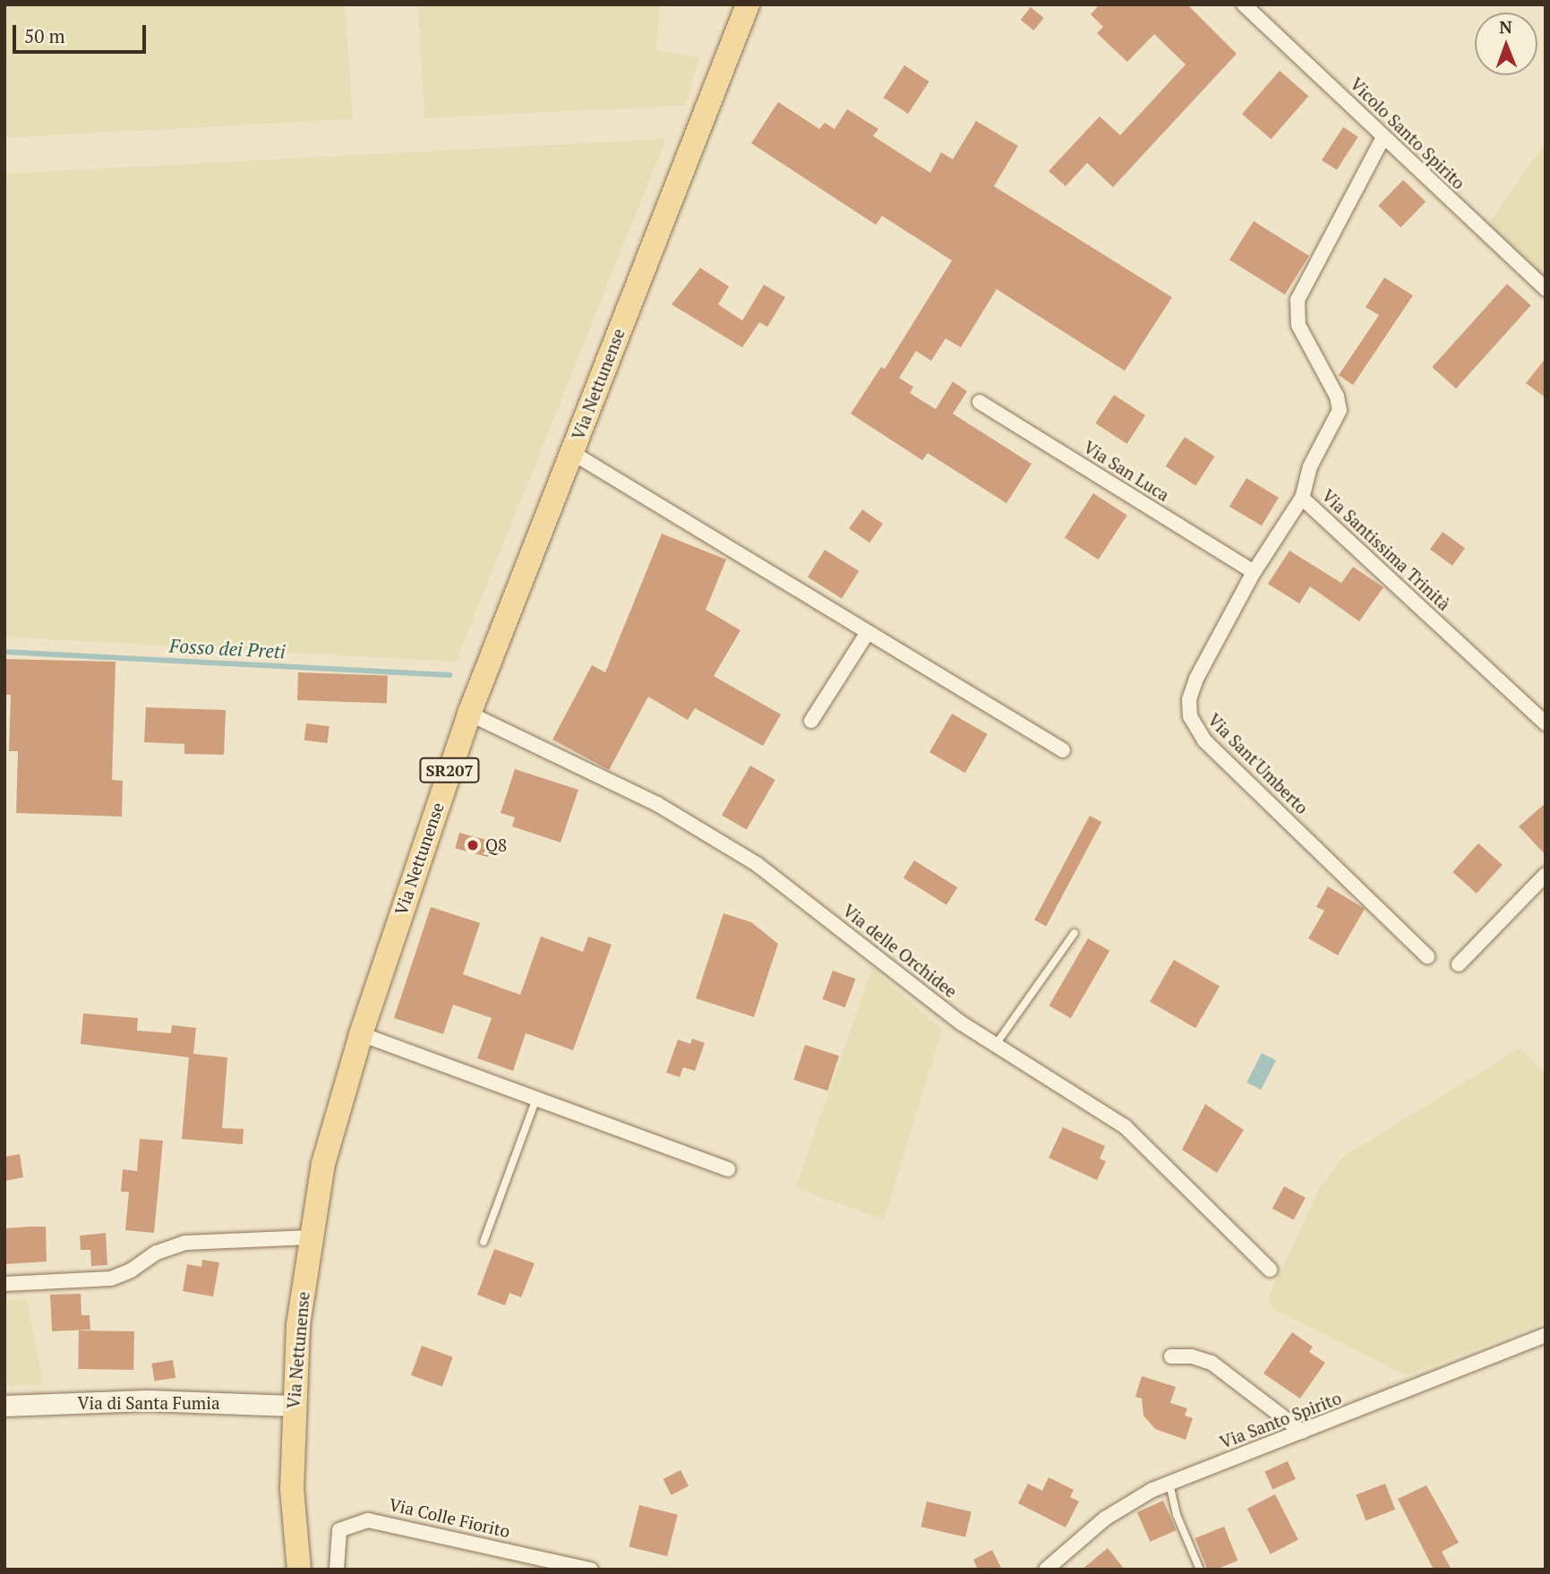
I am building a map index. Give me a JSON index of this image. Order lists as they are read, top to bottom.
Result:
{
  "streets": {
    "main road": ["Via Nettunense", "SR207"],
    "street": [
      "Vicolo Santo Spirito",
      "Via San Luca",
      "Via Santissima Trinità",
      "Via Sant'Umberto",
      "Via delle Orchidee",
      "Via di Santa Fumia",
      "Via Santo Spirito",
      "Via Colle Fiorito"
    ]
  },
  "crossings": [
    ["Vicolo Santo Spirito", "Via Santissima Trinità"],
    ["Via Nettunense", "Via delle Orchidee"],
    ["Via Nettunense", "Via di Santa Fumia"],
    ["Via San Luca", "Via Sant'Umberto"],
    ["Via Santissima Trinità", "Via Sant'Umberto"]
  ],
  "water": ["Fosso dei Preti"],
  "places": ["Q8"],
  "scale_bar": "50 m",
  "north": "top"
}
